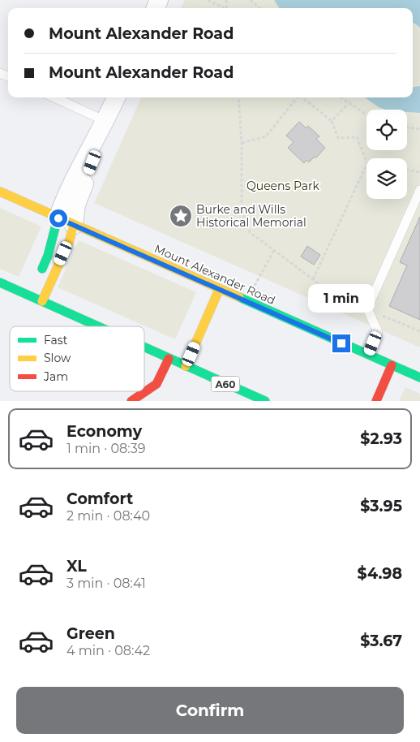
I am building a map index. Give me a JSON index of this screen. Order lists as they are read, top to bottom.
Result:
{
  "streets": {
    "main road": ["Mount Alexander Road", "A60"]
  },
  "parks": ["Queens Park"],
  "places": {
    "place": ["Burke and Wills Historical Memorial"]
  },
  "legend": ["Fast", "Slow", "Jam"],
  "page": {
    "banner": ["Mount Alexander Road", "Mount Alexander Road"],
    "bubble": "1 min",
    "list": [
      {
        "name": "Economy",
        "note": "1 min · 08:39",
        "value": "$2.93"
      },
      {
        "name": "Comfort",
        "note": "2 min · 08:40",
        "value": "$3.95"
      },
      {
        "name": "XL",
        "note": "3 min · 08:41",
        "value": "$4.98"
      },
      {
        "name": "Green",
        "note": "4 min · 08:42",
        "value": "$3.67"
      }
    ],
    "buttons": "Confirm"
  }
}
